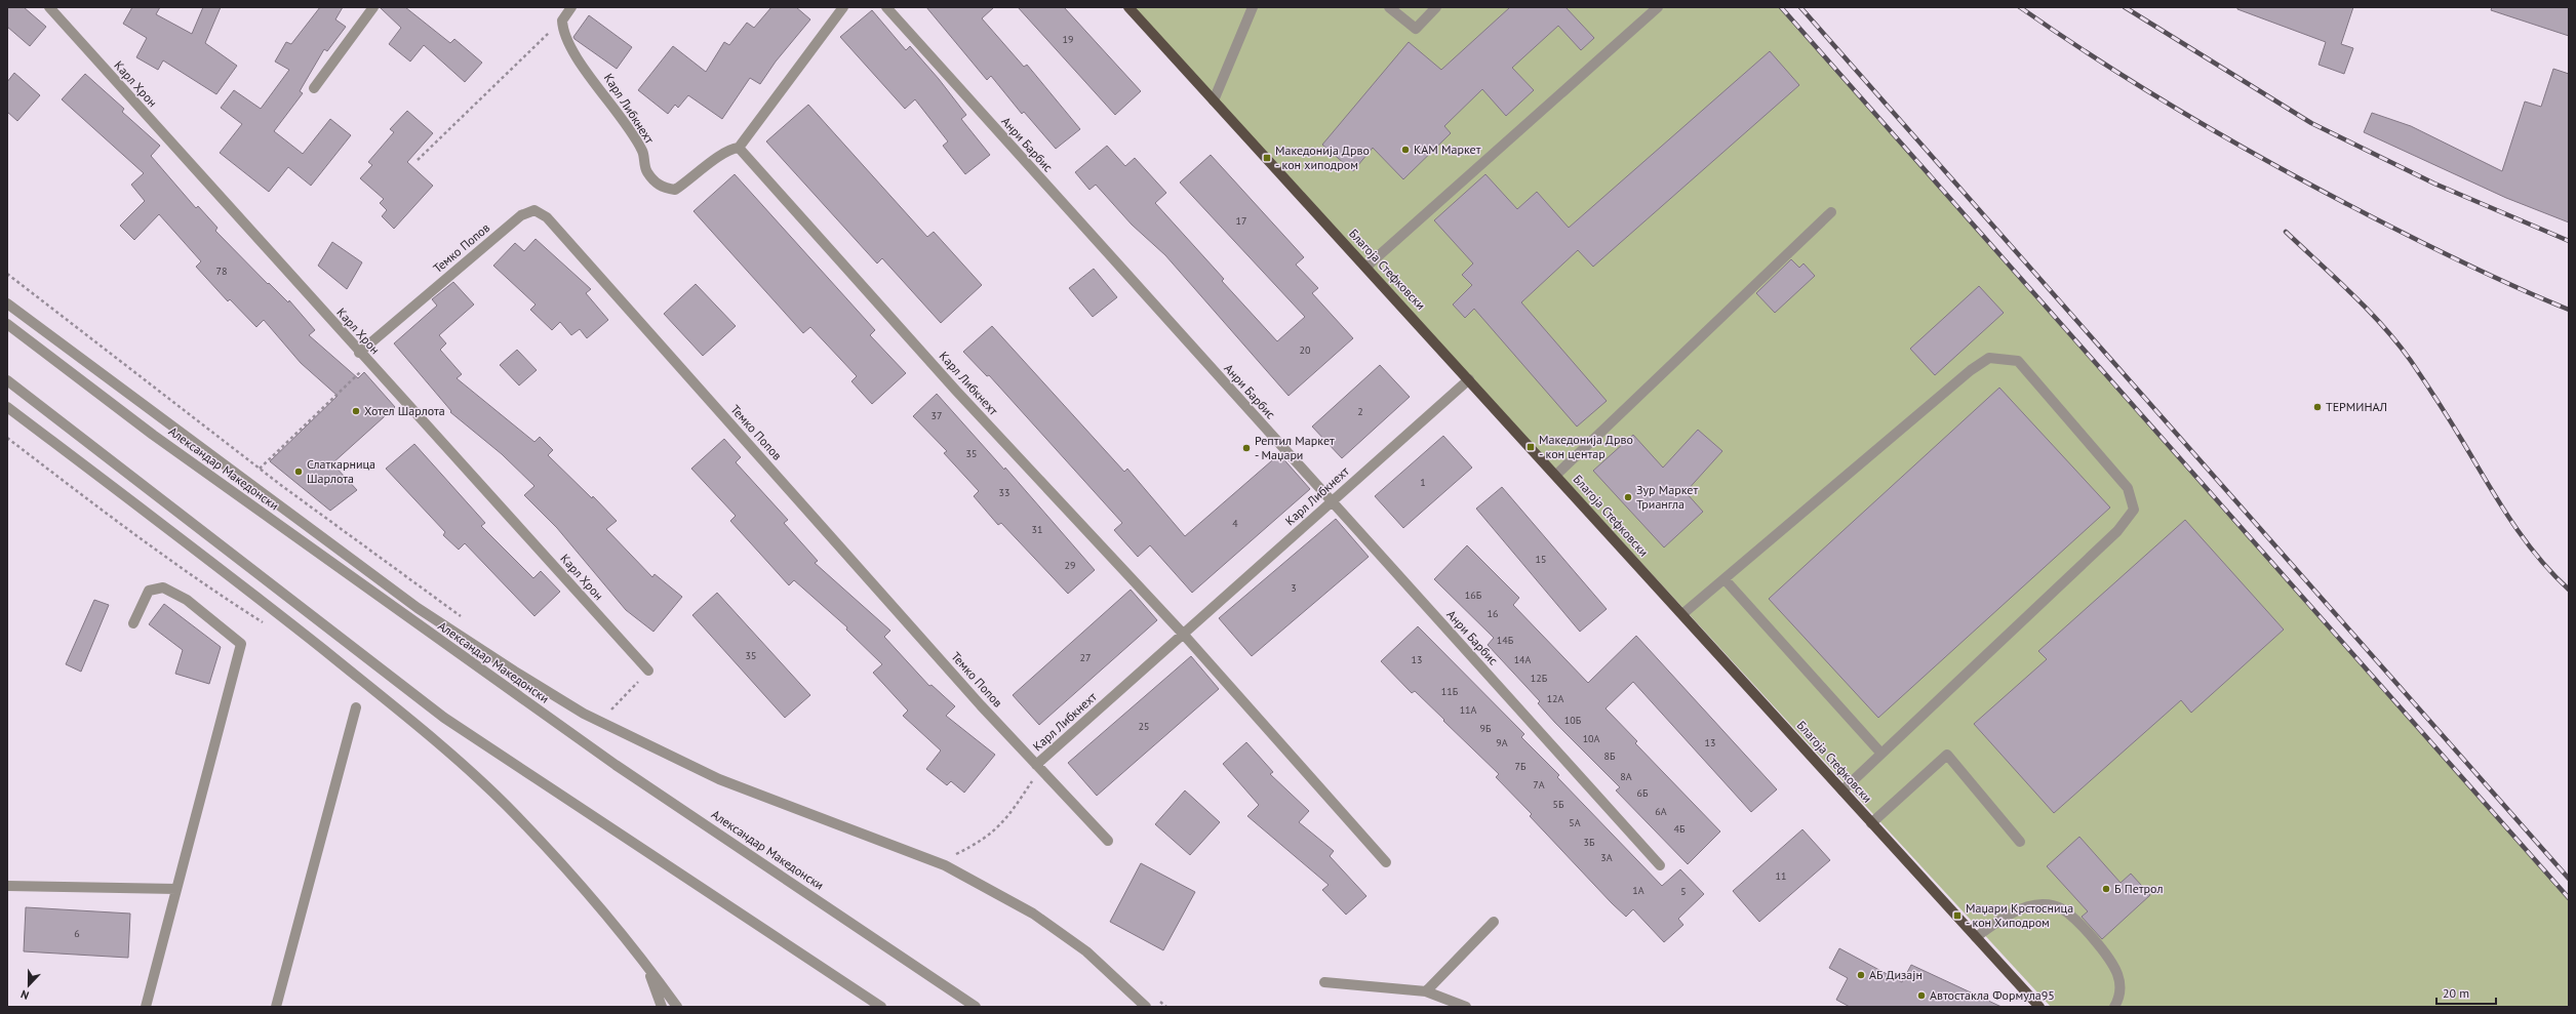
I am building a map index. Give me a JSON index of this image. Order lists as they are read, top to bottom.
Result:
{
  "streets": {
    "main road": ["Благоја Стефковски"],
    "street": [
      "Карл Хрон",
      "Карл Либкнехт",
      "Анри Барбис",
      "Темко Попов",
      "Александар Македонски"
    ]
  },
  "crossings": [
    ["Карл Хрон", "Темко Попов"],
    ["Карл Либкнехт", "Анри Барбис"],
    ["Карл Либкнехт", "Темко Попов"],
    ["Карл Либкнехт", "Благоја Стефковски"]
  ],
  "places": {
    "other": [
      "КАМ Маркет",
      "ТЕРМИНАЛ",
      "Хотел Шарлота",
      "Рептил Маркет - Маџари",
      "Слаткарница Шарлота",
      "Зур Маркет Триангла",
      "Б Петрол",
      "АБ Дизајн",
      "Автостакла Формула95"
    ],
    "transit": ["Македонија Дрво - кон хиподром", "Македонија Дрво - кон центар", "Маџари Крстосница - кон Хиподром"]
  },
  "house_numbers": [
    "19",
    "17",
    "78",
    "20",
    "2",
    "37",
    "35",
    "1",
    "33",
    "4",
    "31",
    "15",
    "29",
    "3",
    "16Б",
    "16",
    "14Б",
    "35",
    "27",
    "13",
    "14А",
    "12Б",
    "11Б",
    "12А",
    "11А",
    "10Б",
    "25",
    "9Б",
    "10А",
    "9А",
    "13",
    "8Б",
    "7Б",
    "8А",
    "7А",
    "6Б",
    "5Б",
    "6А",
    "5А",
    "4Б",
    "3Б",
    "3А",
    "11",
    "1А",
    "5",
    "6"
  ],
  "scale_bar": "20 m",
  "north": "bottom"
}
